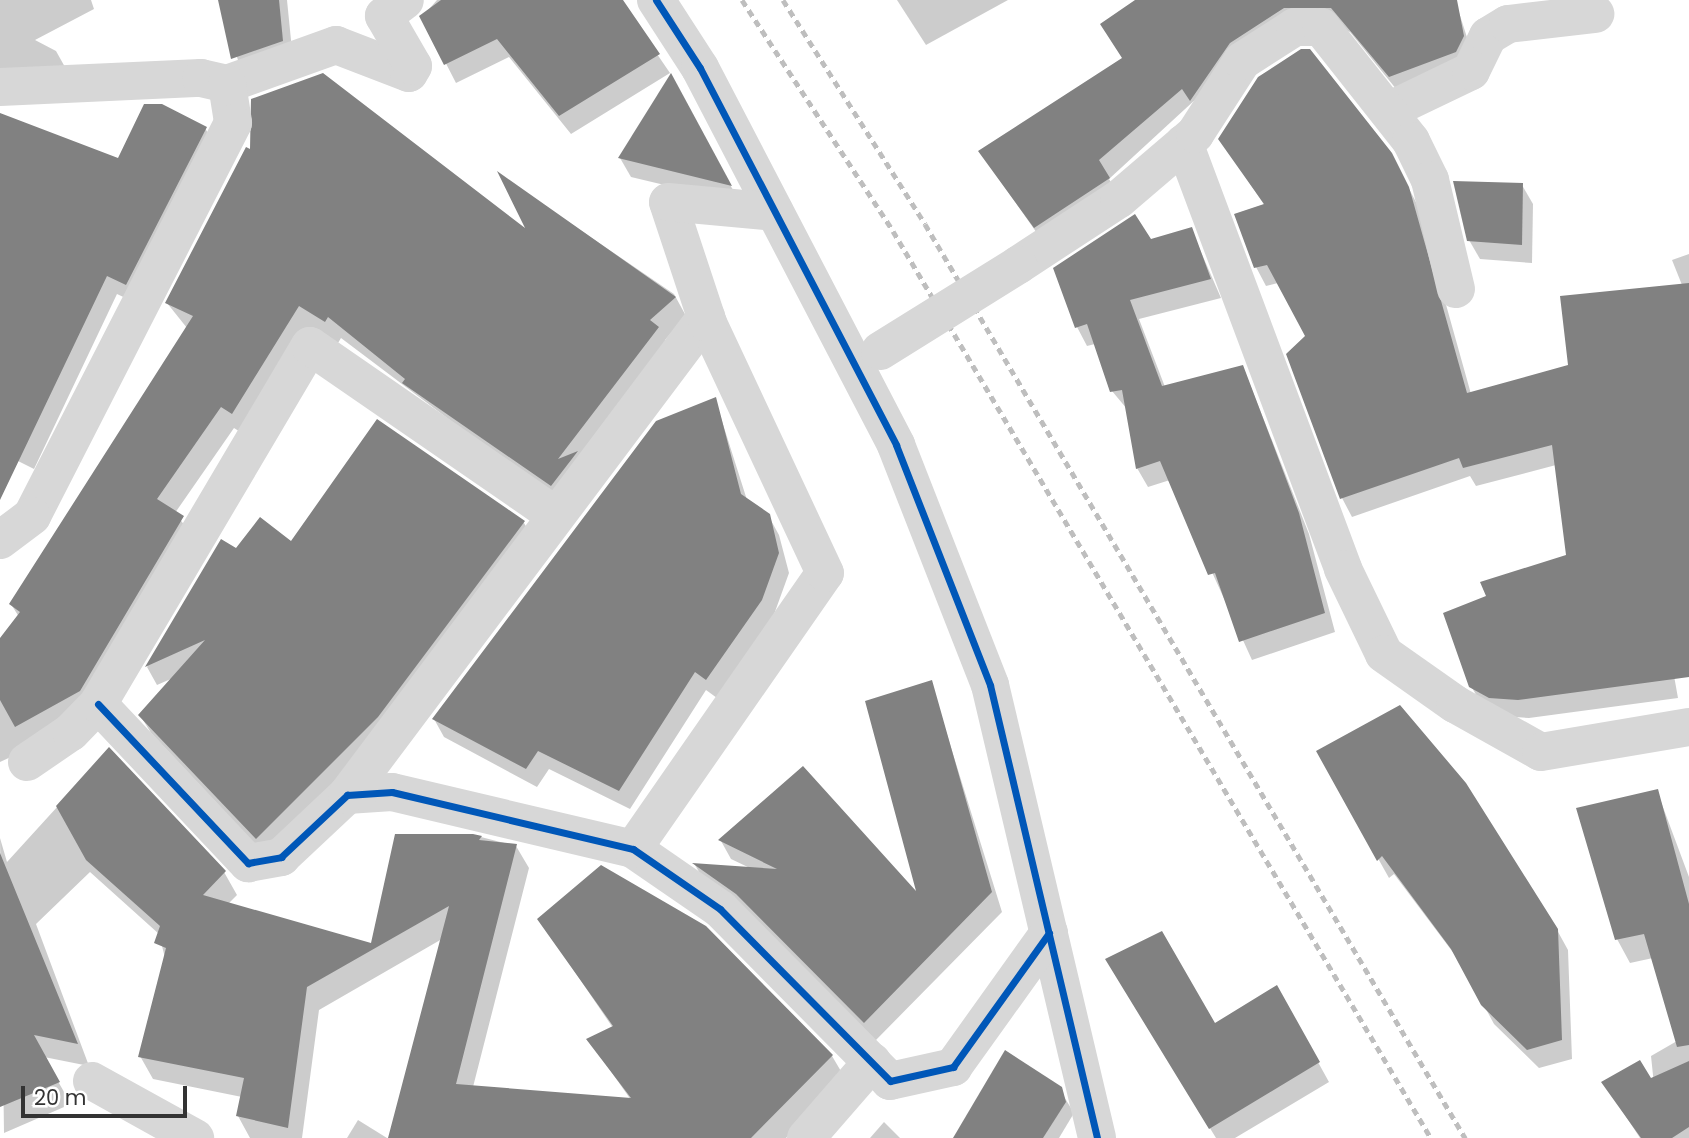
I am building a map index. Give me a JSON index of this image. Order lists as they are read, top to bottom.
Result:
{
  "scale_bar": "20 m"
}
